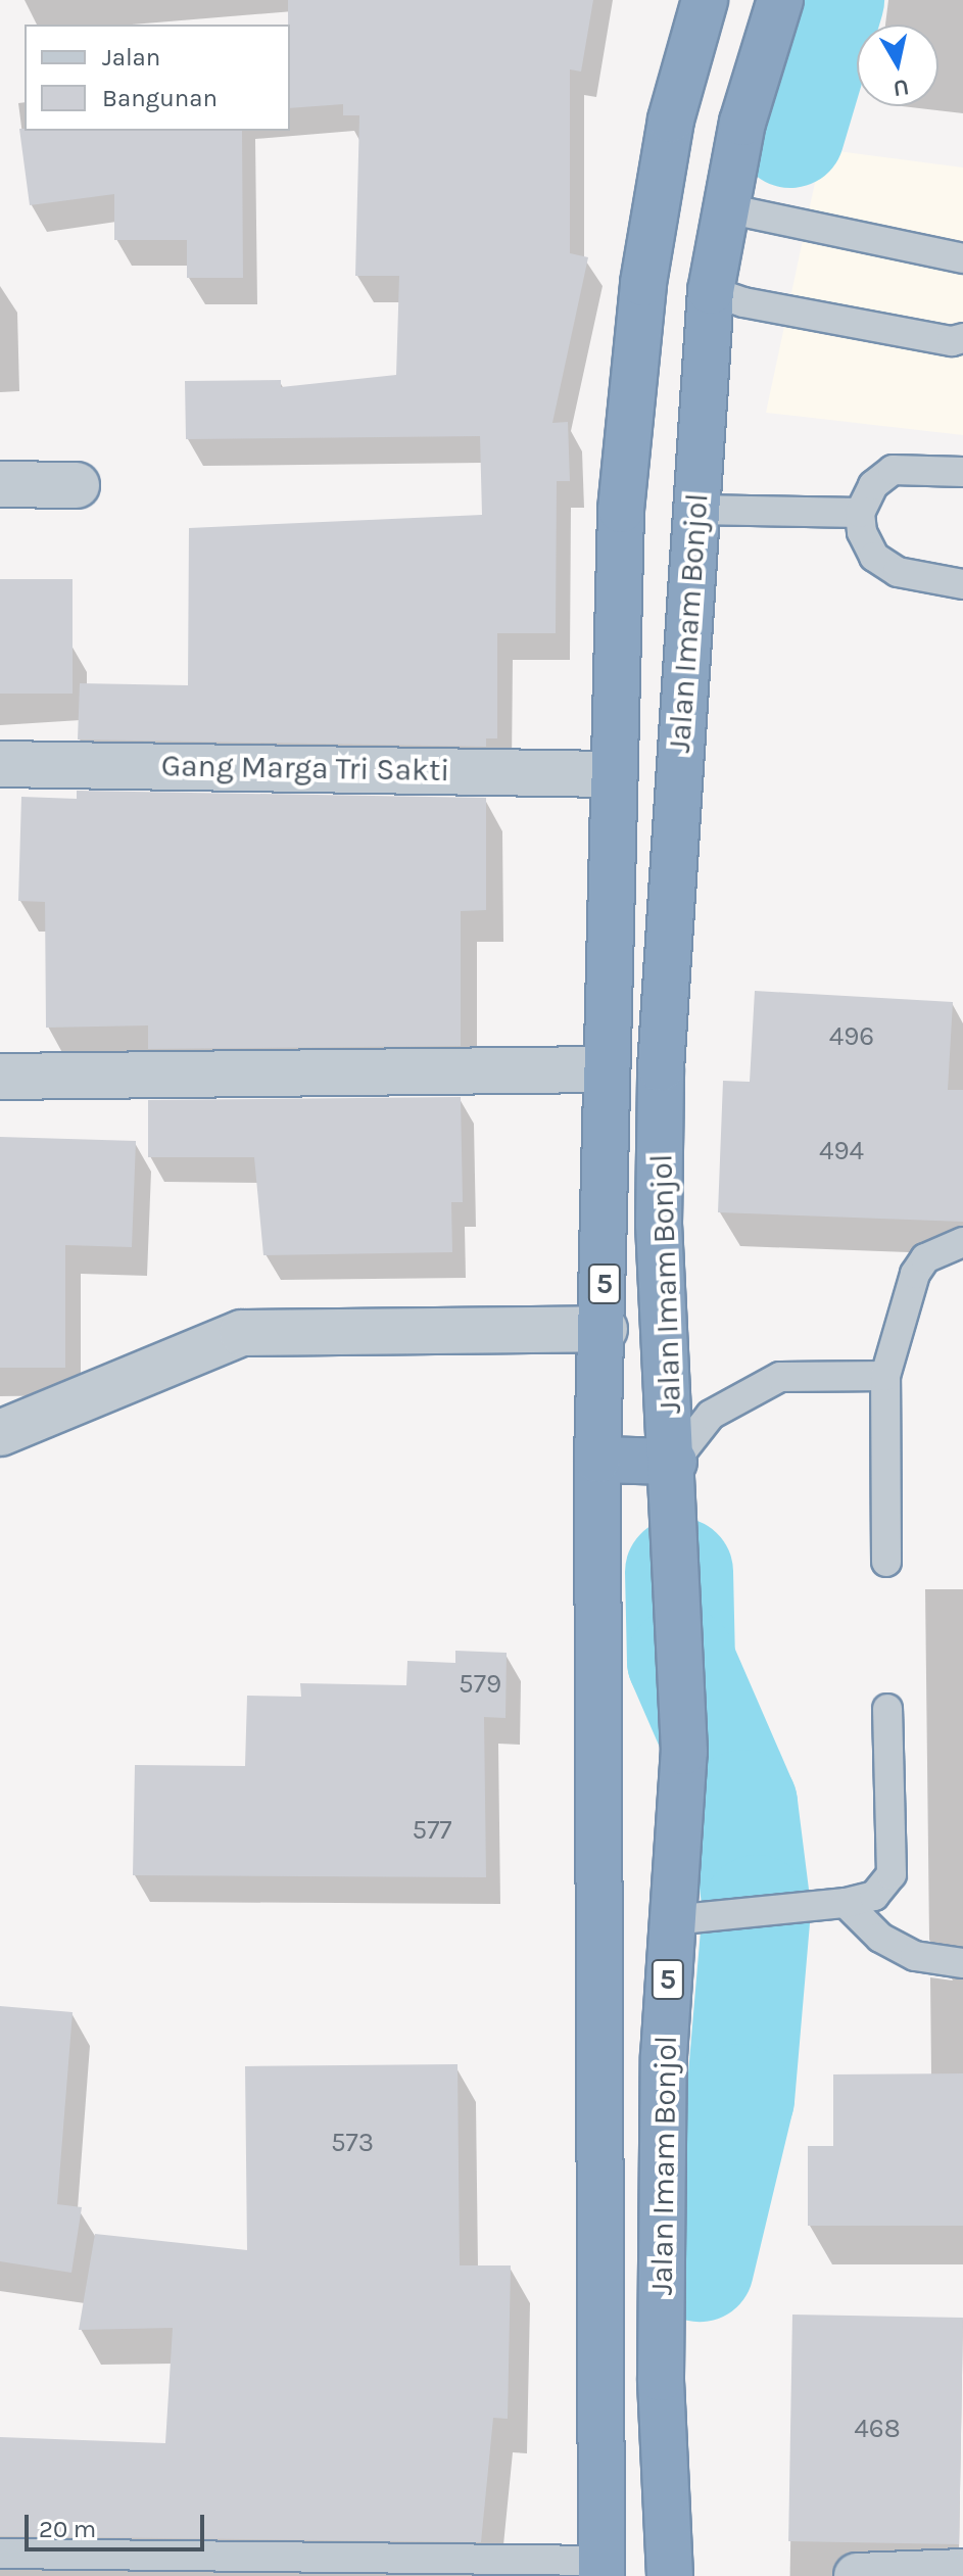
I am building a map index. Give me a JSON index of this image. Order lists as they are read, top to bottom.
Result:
{
  "streets": {
    "highway": ["Jalan Imam Bonjol", "5"],
    "street": ["Gang Marga Tri Sakti"]
  },
  "crossings": [
    ["Jalan Imam Bonjol", "Gang Marga Tri Sakti"]
  ],
  "house_numbers": [
    "496",
    "494",
    "579",
    "577",
    "573",
    "468"
  ],
  "legend": ["Jalan", "Bangunan"],
  "scale_bar": "20 m",
  "north": "bottom"
}
